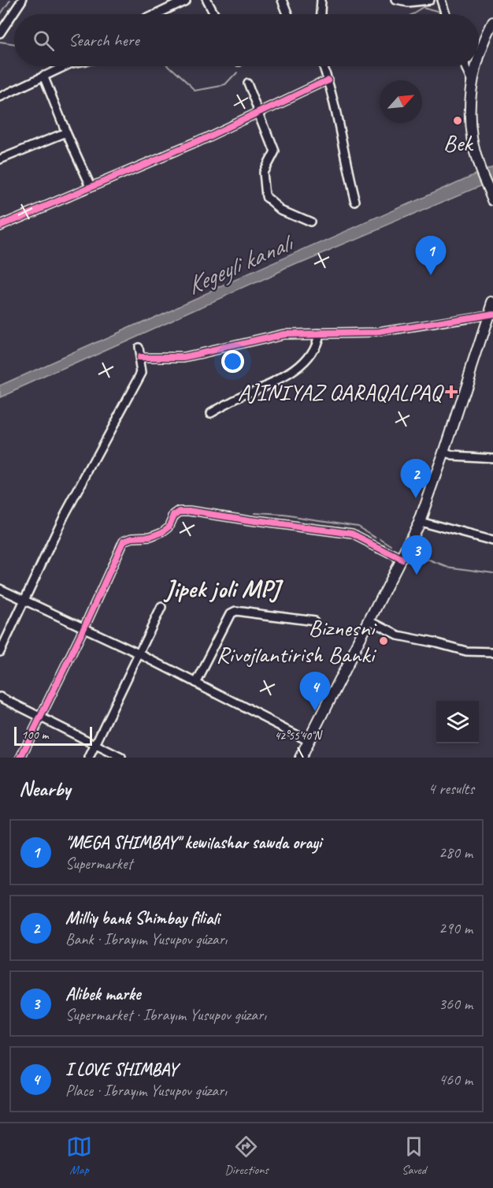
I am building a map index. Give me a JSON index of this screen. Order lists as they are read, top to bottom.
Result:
{
  "districts": ["Jipek joli MPJ"],
  "water": ["Kegeyli kanalı"],
  "places": {
    "other": ["Bek", "Biznesni Rivojlantirish Banki"],
    "health": ["AJINIYAZ QARAQALPAQ"]
  },
  "scale_bar": "100 m",
  "north": "top right",
  "page": {
    "search": "Search here",
    "pins": [
      "1",
      "2",
      "3",
      "4"
    ],
    "scale": "100 m",
    "heading": ["Nearby", "4 results"],
    "list": [
      {
        "mark": "1",
        "name": "\"MEGA SHIMBAY\" kewilashar sawda orayi",
        "note": "Supermarket",
        "value": "280 m"
      },
      {
        "mark": "2",
        "name": "Milliy bank Shimbay filiali",
        "note": "Bank · Ibrayım Yusupov gúzarı",
        "value": "290 m"
      },
      {
        "mark": "3",
        "name": "Alibek marke",
        "note": "Supermarket · Ibrayım Yusupov gúzarı",
        "value": "360 m"
      },
      {
        "mark": "4",
        "name": "I LOVE SHIMBAY",
        "note": "Place · Ibrayım Yusupov gúzarı",
        "value": "460 m"
      }
    ],
    "nav": ["Map", "Directions", "Saved"]
  },
  "coordinates": ["42°55'40\"N"]
}
